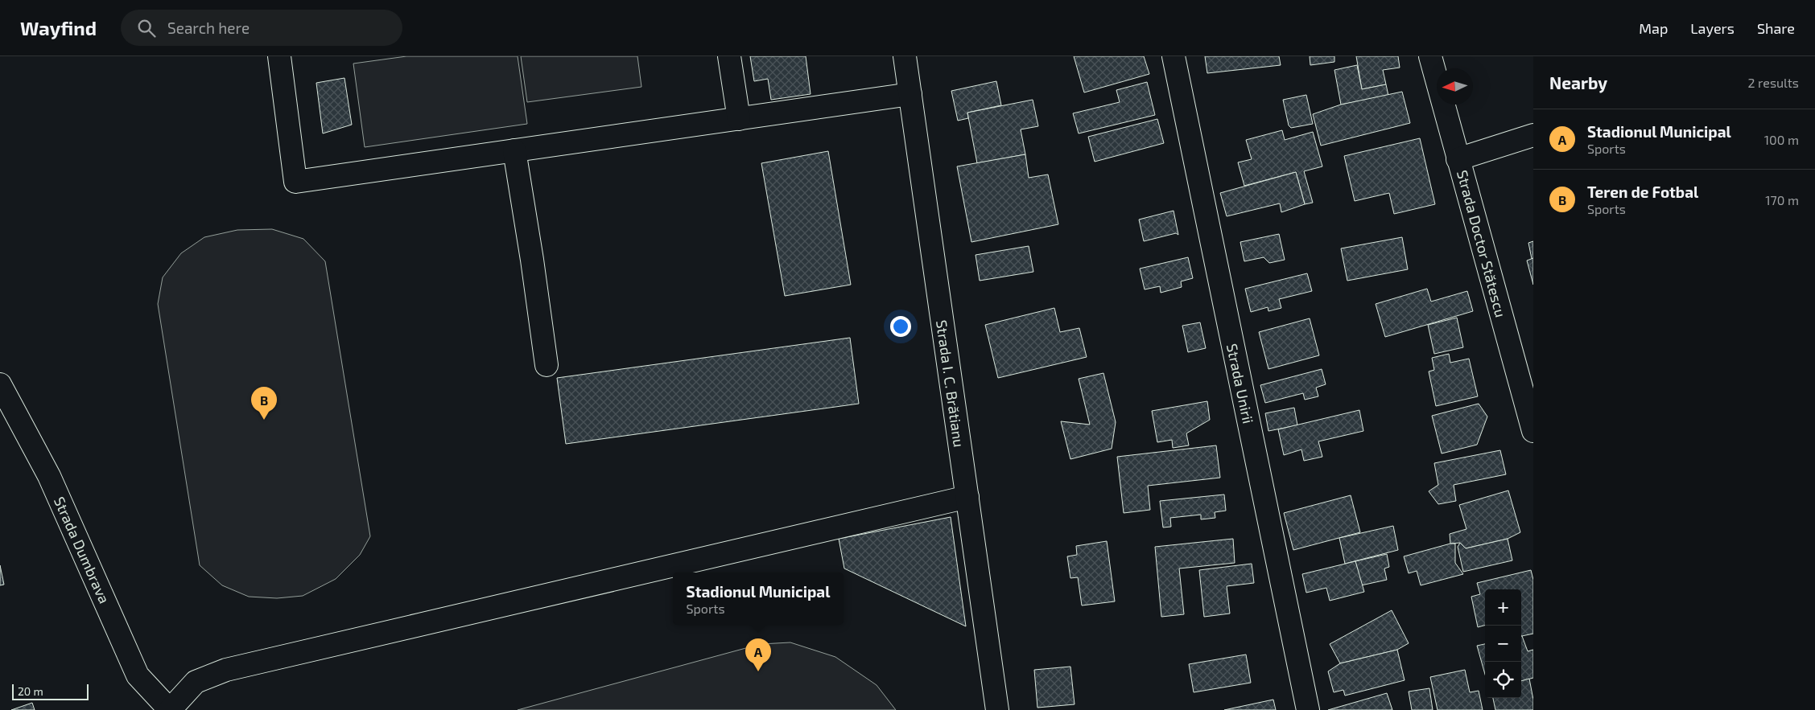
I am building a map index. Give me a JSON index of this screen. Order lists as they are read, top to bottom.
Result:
{
  "streets": {
    "street": [
      "Strada Doctor Stătescu",
      "Strada I. C. Brătianu",
      "Strada Unirii",
      "Strada Dumbrava"
    ]
  },
  "scale_bar": "20 m",
  "north": "left",
  "page": {
    "header": "Wayfind",
    "search": "Search here",
    "nav": ["Map", "Layers", "Share"],
    "heading": ["Nearby", "2 results"],
    "list": [
      {
        "mark": "A",
        "name": "Stadionul Municipal",
        "note": "Sports",
        "value": "100 m"
      },
      {
        "mark": "B",
        "name": "Teren de Fotbal",
        "note": "Sports",
        "value": "170 m"
      }
    ],
    "pins": ["B", "A"],
    "popup": ["Stadionul Municipal", "Sports"],
    "map_buttons": ["+", "−"],
    "scale": "20 m"
  }
}
